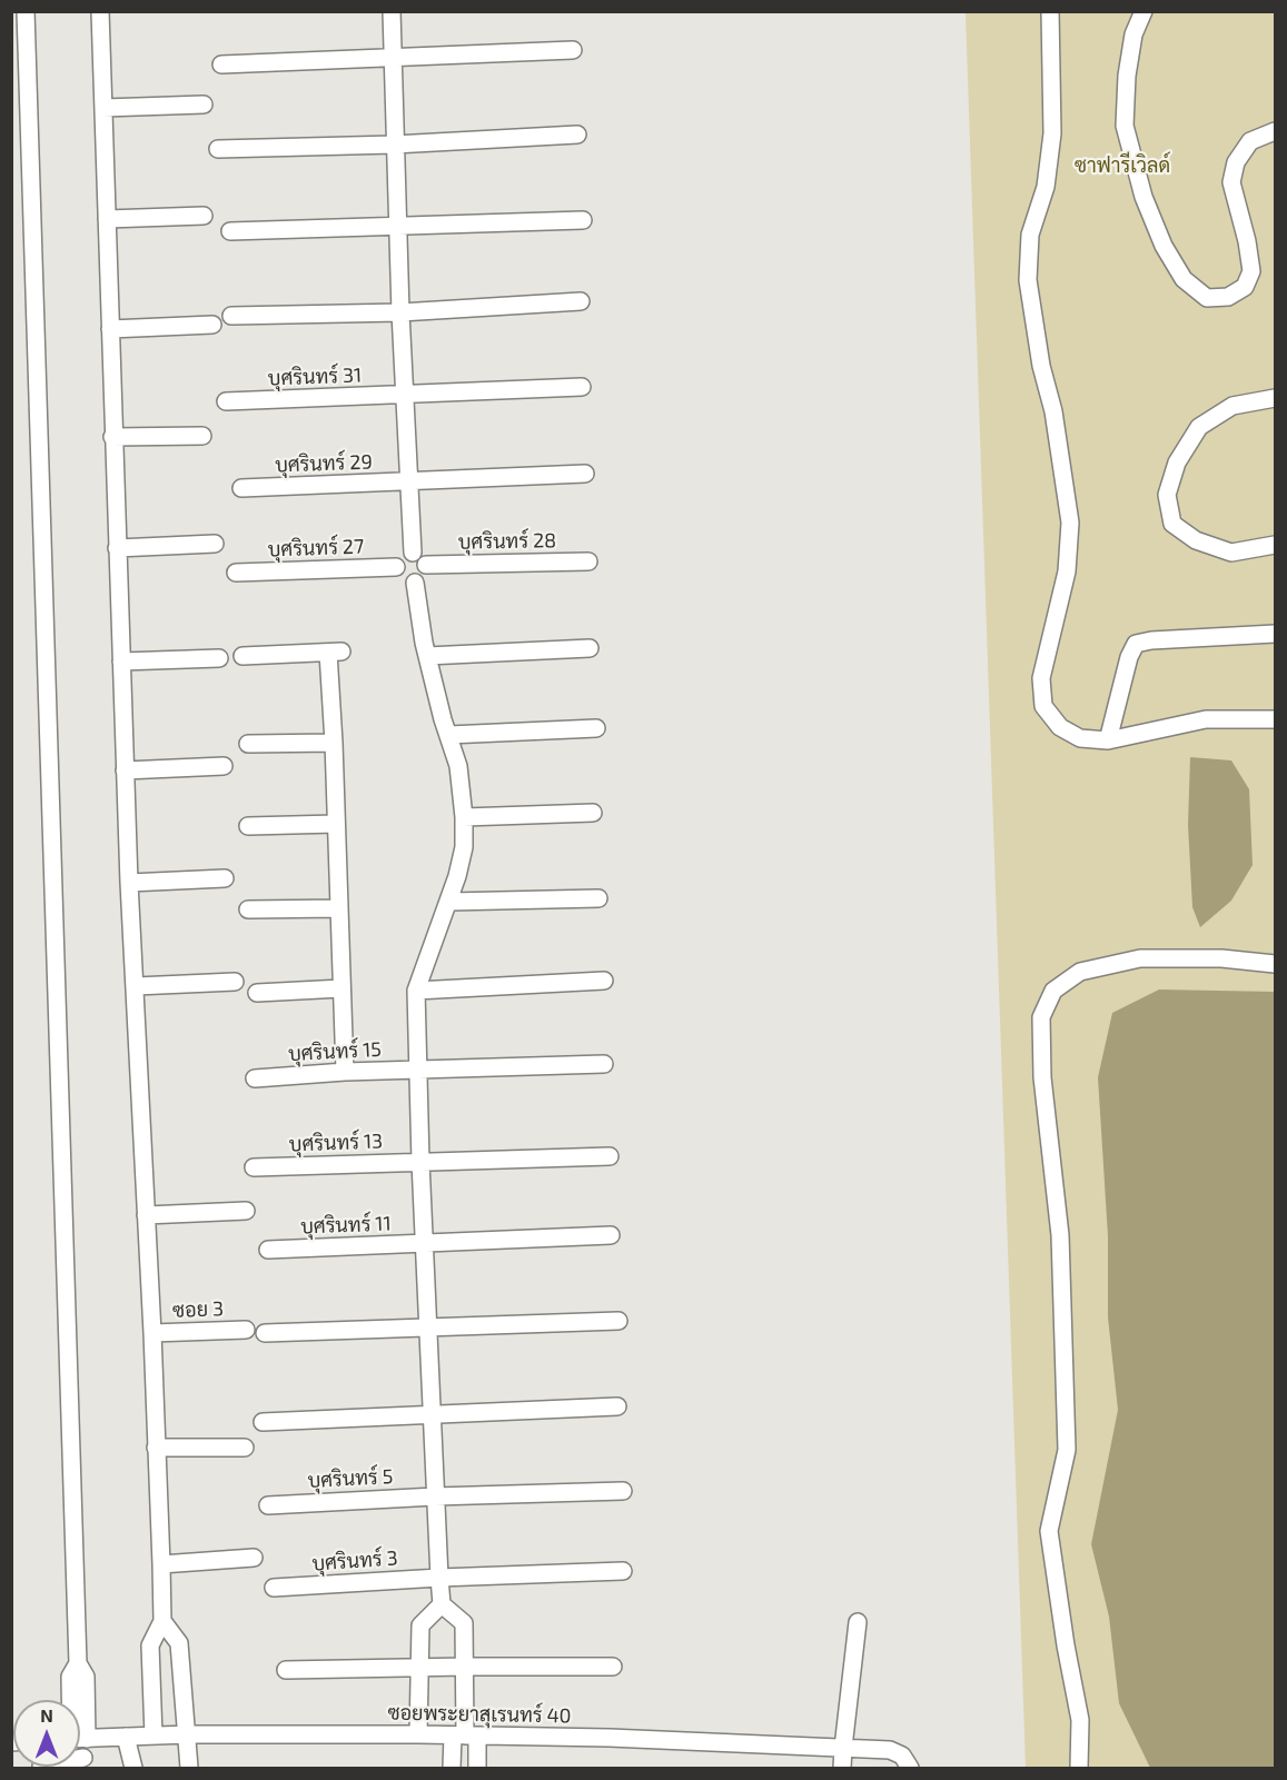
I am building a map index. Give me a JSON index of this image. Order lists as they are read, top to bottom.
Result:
{
  "streets": {
    "street": [
      "บุศรินทร์ 31",
      "บุศรินทร์ 29",
      "บุศรินทร์ 28",
      "บุศรินทร์ 27",
      "บุศรินทร์ 15",
      "บุศรินทร์ 13",
      "บุศรินทร์ 11",
      "ซอย 3",
      "บุศรินทร์ 5",
      "บุศรินทร์ 3",
      "ซอยพระยาสุเรนทร์ 40"
    ]
  },
  "crossings": [
    ["บุศรินทร์ 28", "บุศรินทร์ 27"]
  ],
  "parks": ["ซาฟารีเวิลด์"],
  "north": "top"
}
